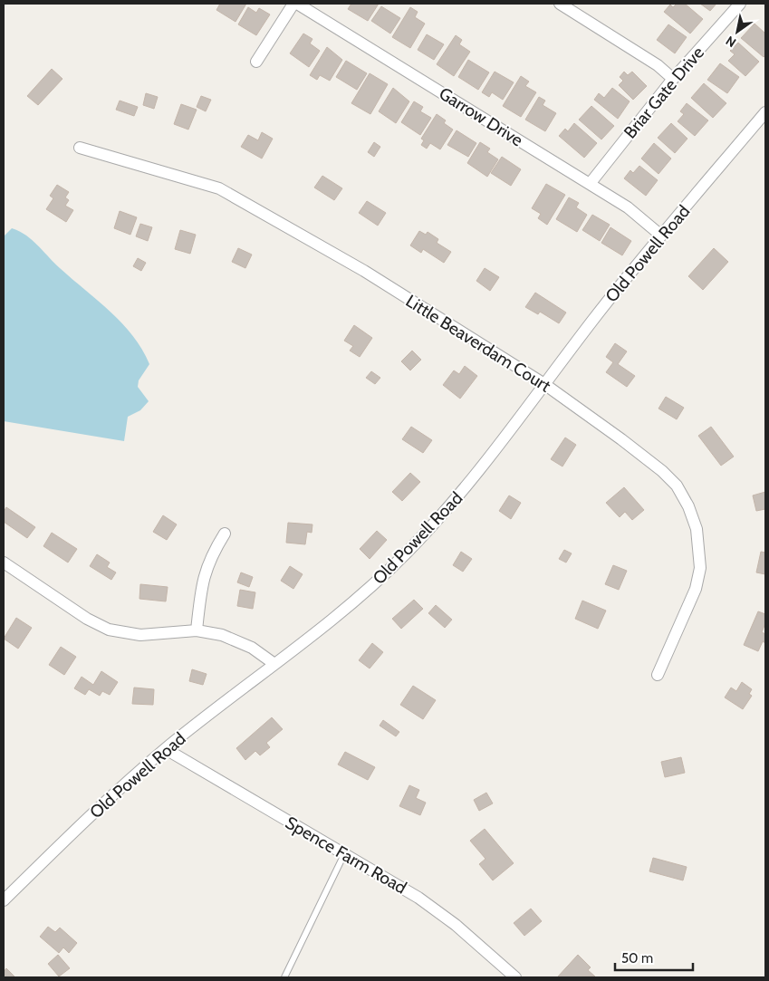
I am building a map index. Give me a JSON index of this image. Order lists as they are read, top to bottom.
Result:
{
  "streets": {
    "street": [
      "Briar Gate Drive",
      "Garrow Drive",
      "Old Powell Road",
      "Little Beaverdam Court",
      "Spence Farm Road"
    ]
  },
  "crossings": [
    ["Briar Gate Drive", "Garrow Drive"],
    ["Garrow Drive", "Old Powell Road"],
    ["Old Powell Road", "Little Beaverdam Court"],
    ["Old Powell Road", "Spence Farm Road"]
  ],
  "scale_bar": "50 m",
  "north": "bottom left"
}
